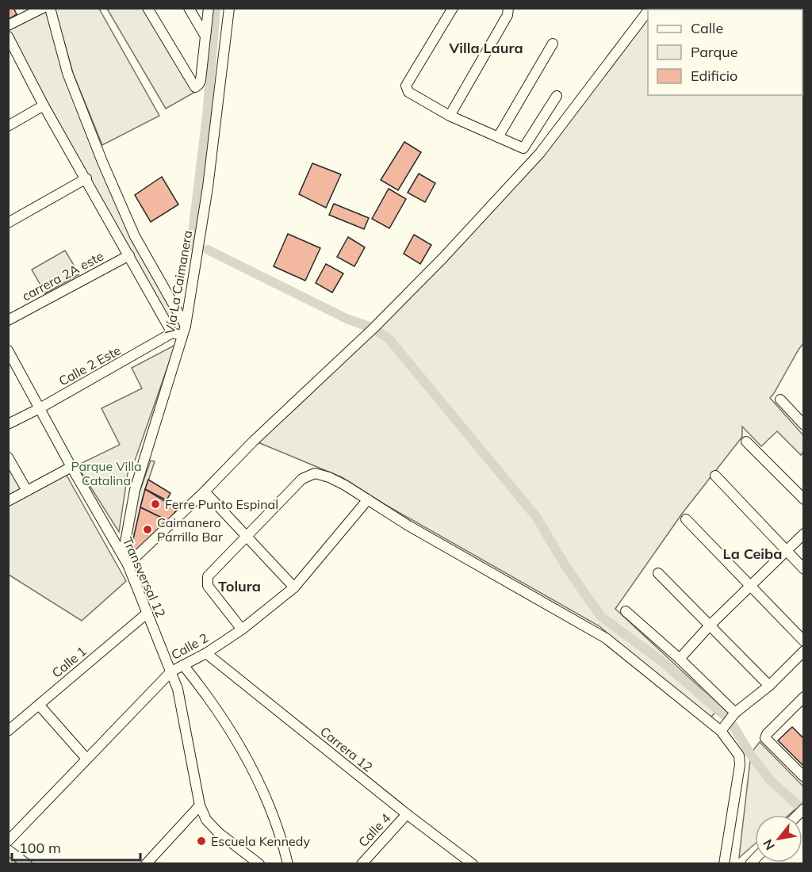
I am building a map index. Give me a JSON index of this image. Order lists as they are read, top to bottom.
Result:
{
  "streets": {
    "street": [
      "carrera 2A este",
      "Vía La Caimanera",
      "Calle 2 Este",
      "Transversal 12",
      "Calle 2",
      "Calle 1",
      "Carrera 12",
      "Calle 4"
    ]
  },
  "crossings": [
    ["Vía La Caimanera", "Transversal 12"],
    ["Calle 2 Este", "Transversal 12"],
    ["Transversal 12", "Calle 2"],
    ["Transversal 12", "Calle 1"],
    ["Calle 2", "Carrera 12"],
    ["Carrera 12", "Calle 4"]
  ],
  "districts": ["Villa Laura", "La Ceiba", "Tolura"],
  "parks": ["Parque Villa Catalina"],
  "places": ["Ferre Punto Espinal", "Caimanero Parrilla Bar", "Escuela Kennedy"],
  "legend": ["Calle", "Parque", "Edificio"],
  "scale_bar": "100 m",
  "north": "bottom left"
}
